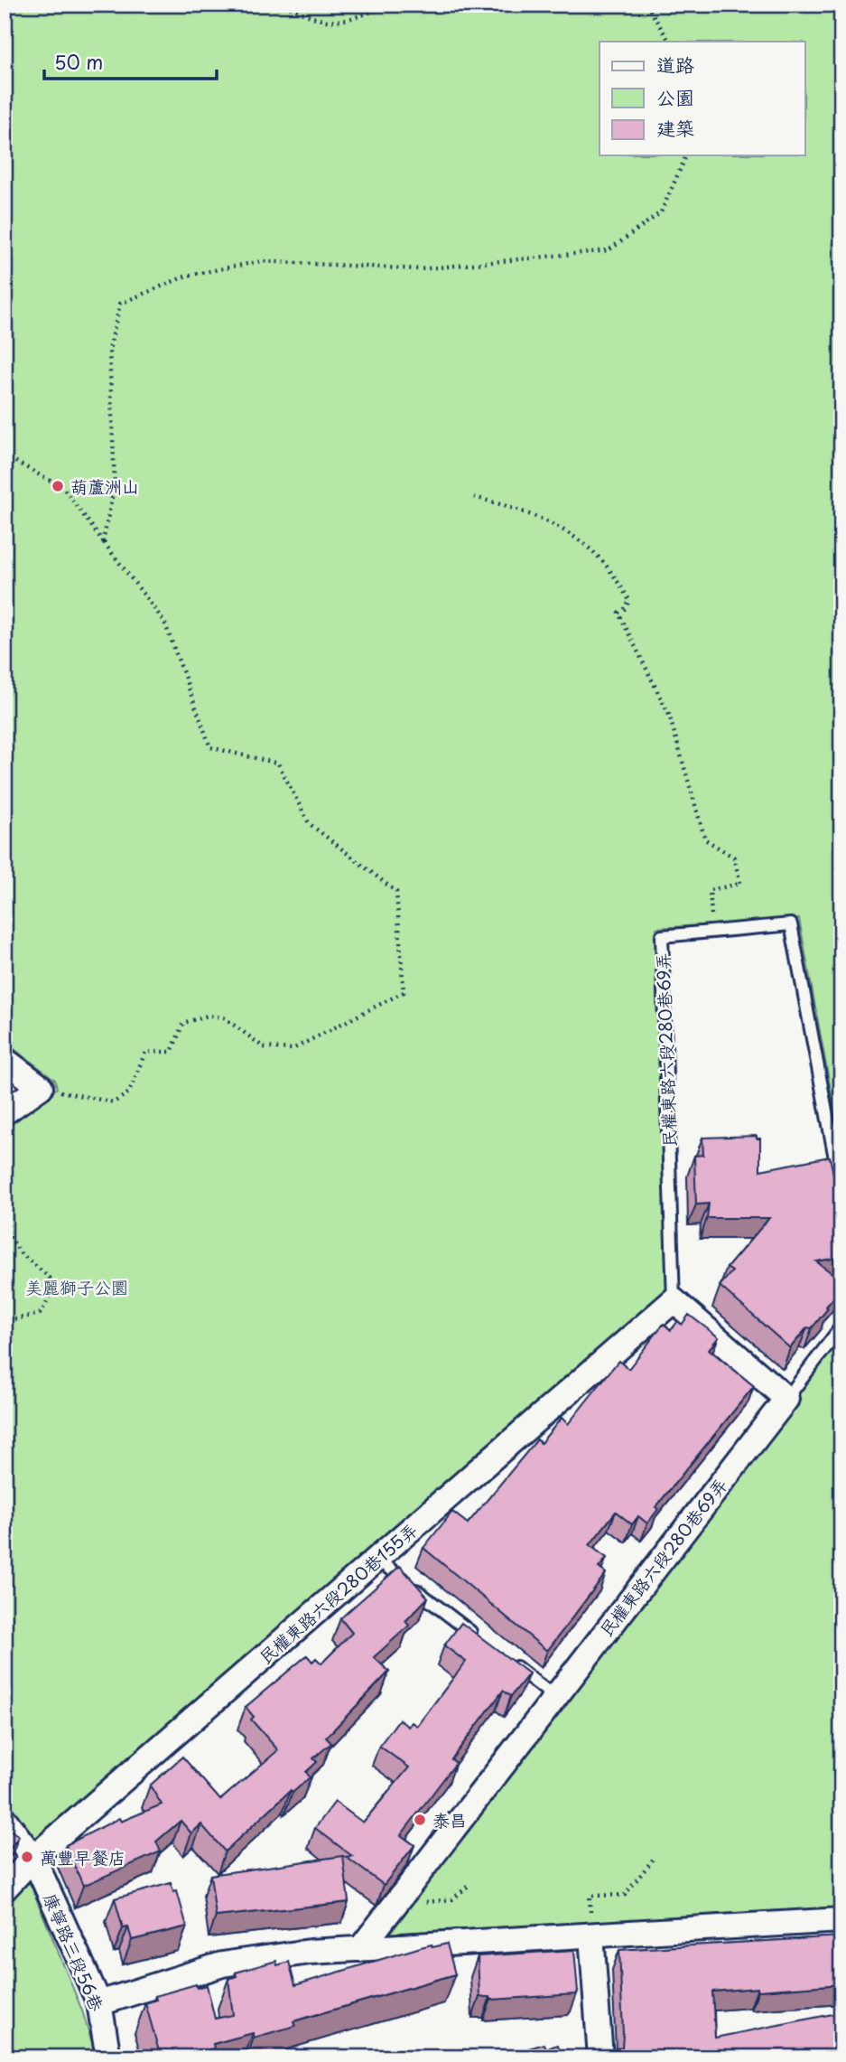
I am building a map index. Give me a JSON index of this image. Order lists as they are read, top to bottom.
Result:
{
  "streets": {
    "street": ["民權東路六段280巷69弄", "民權東路六段280巷155弄", "康寧路三段56巷"]
  },
  "crossings": [
    ["民權東路六段280巷69弄", "民權東路六段280巷155弄"],
    ["民權東路六段280巷155弄", "康寧路三段56巷"]
  ],
  "parks": ["美麗獅子公圜"],
  "places": ["葫蘆洲山", "泰昌", "萬豐早餐店"],
  "legend": ["道路", "公園", "建築"],
  "scale_bar": "50 m"
}
